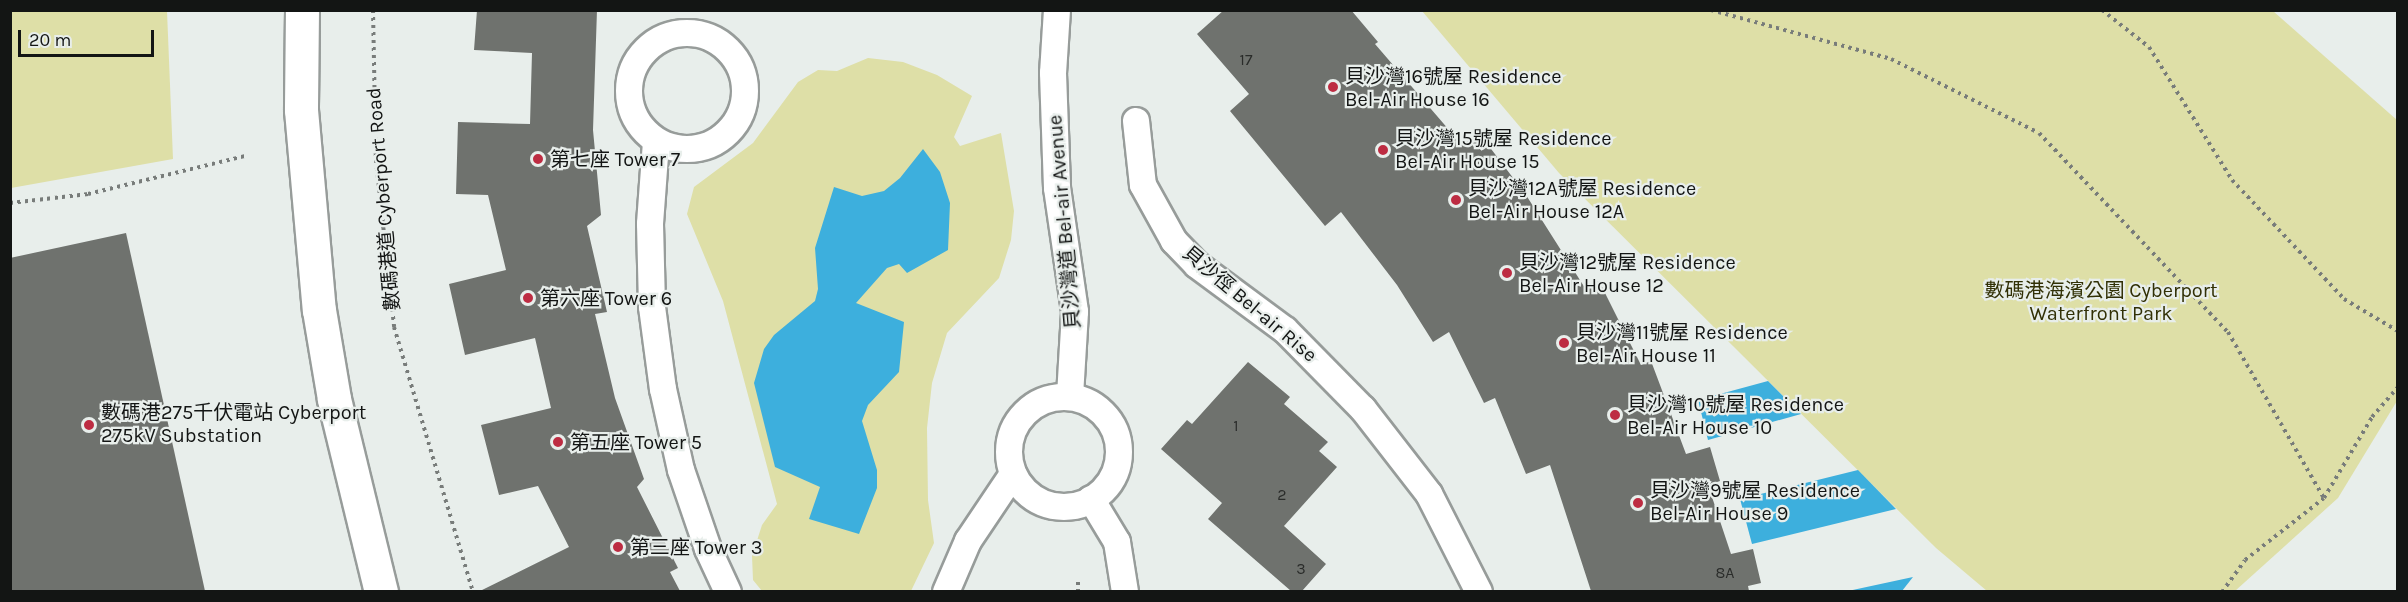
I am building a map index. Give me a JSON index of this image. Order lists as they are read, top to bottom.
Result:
{
  "streets": {
    "lane": ["貝沙灣道 Bel-air Avenue", "貝沙徑 Bel-air Rise"],
    "path": ["數碼港道 Cyberport Road"]
  },
  "parks": ["數碼港海濱公園 Cyberport Waterfront Park"],
  "places": [
    "貝沙灣16號屋 Residence Bel-Air House 16",
    "貝沙灣15號屋 Residence Bel-Air House 15",
    "第七座 Tower 7",
    "貝沙灣12A號屋 Residence Bel-Air House 12A",
    "貝沙灣12號屋 Residence Bel-Air House 12",
    "第六座 Tower 6",
    "貝沙灣11號屋 Residence Bel-Air House 11",
    "貝沙灣10號屋 Residence Bel-Air House 10",
    "數碼港275千伏電站 Cyberport 275kV Substation",
    "第五座 Tower 5",
    "貝沙灣9號屋 Residence Bel-Air House 9",
    "第三座 Tower 3"
  ],
  "house_numbers": [
    "17",
    "1",
    "2",
    "3",
    "8A"
  ],
  "scale_bar": "20 m"
}
